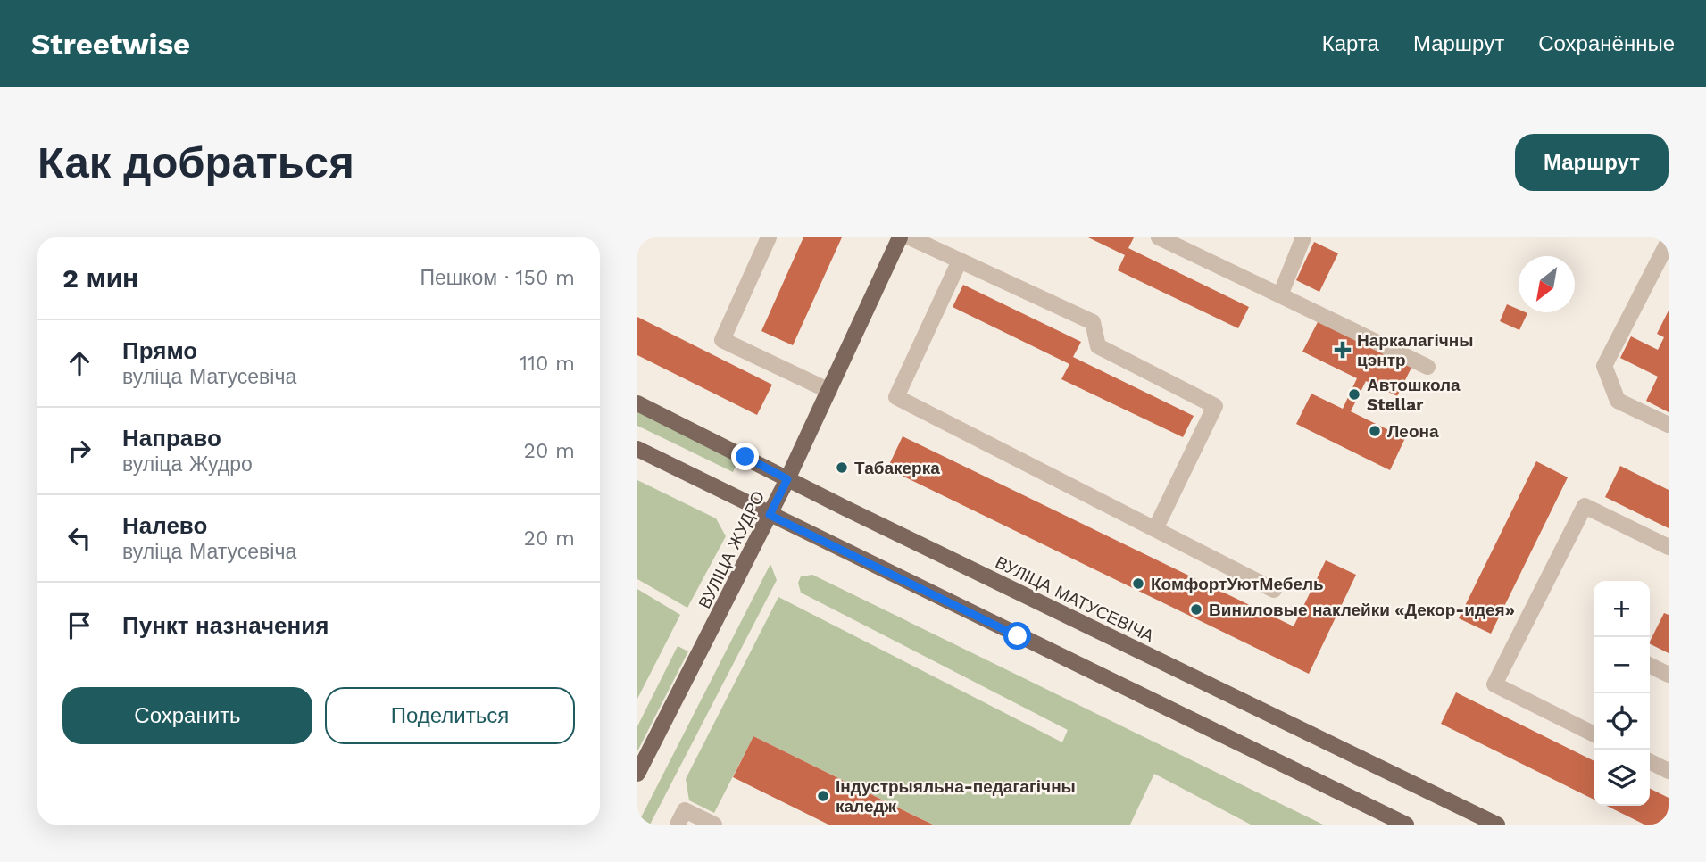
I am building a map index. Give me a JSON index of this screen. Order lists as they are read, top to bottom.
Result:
{
  "streets": {
    "main road": ["ВУЛІЦА ЖУДРО", "ВУЛІЦА МАТУСЕВІЧА"]
  },
  "crossings": [
    ["ВУЛІЦА ЖУДРО", "ВУЛІЦА МАТУСЕВІЧА"]
  ],
  "places": {
    "health": ["Наркалагічны цэнтр"],
    "other": [
      "Автошкола Stellar",
      "Леона",
      "Табакерка",
      "КомфортУютМебель",
      "Виниловые наклейки «Декор-идея»",
      "Індустрыяльна-педагагічны каледж"
    ]
  },
  "north": "bottom left",
  "page": {
    "header": "Streetwise",
    "nav": ["Карта", "Маршрут", "Сохранённые"],
    "buttons": [
      "Маршрут",
      ["Сохранить", "Поделиться"]
    ],
    "title": "Как добраться",
    "heading": ["2 мин", "Пешком · 150 m"],
    "list": [
      ["Прямо", "вуліца Матусевіча", "110 m"],
      ["Направо", "вуліца Жудро", "20 m"],
      ["Налево", "вуліца Матусевіча", "20 m"],
      "Пункт назначения"
    ],
    "map_buttons": ["+", "−"]
  }
}
